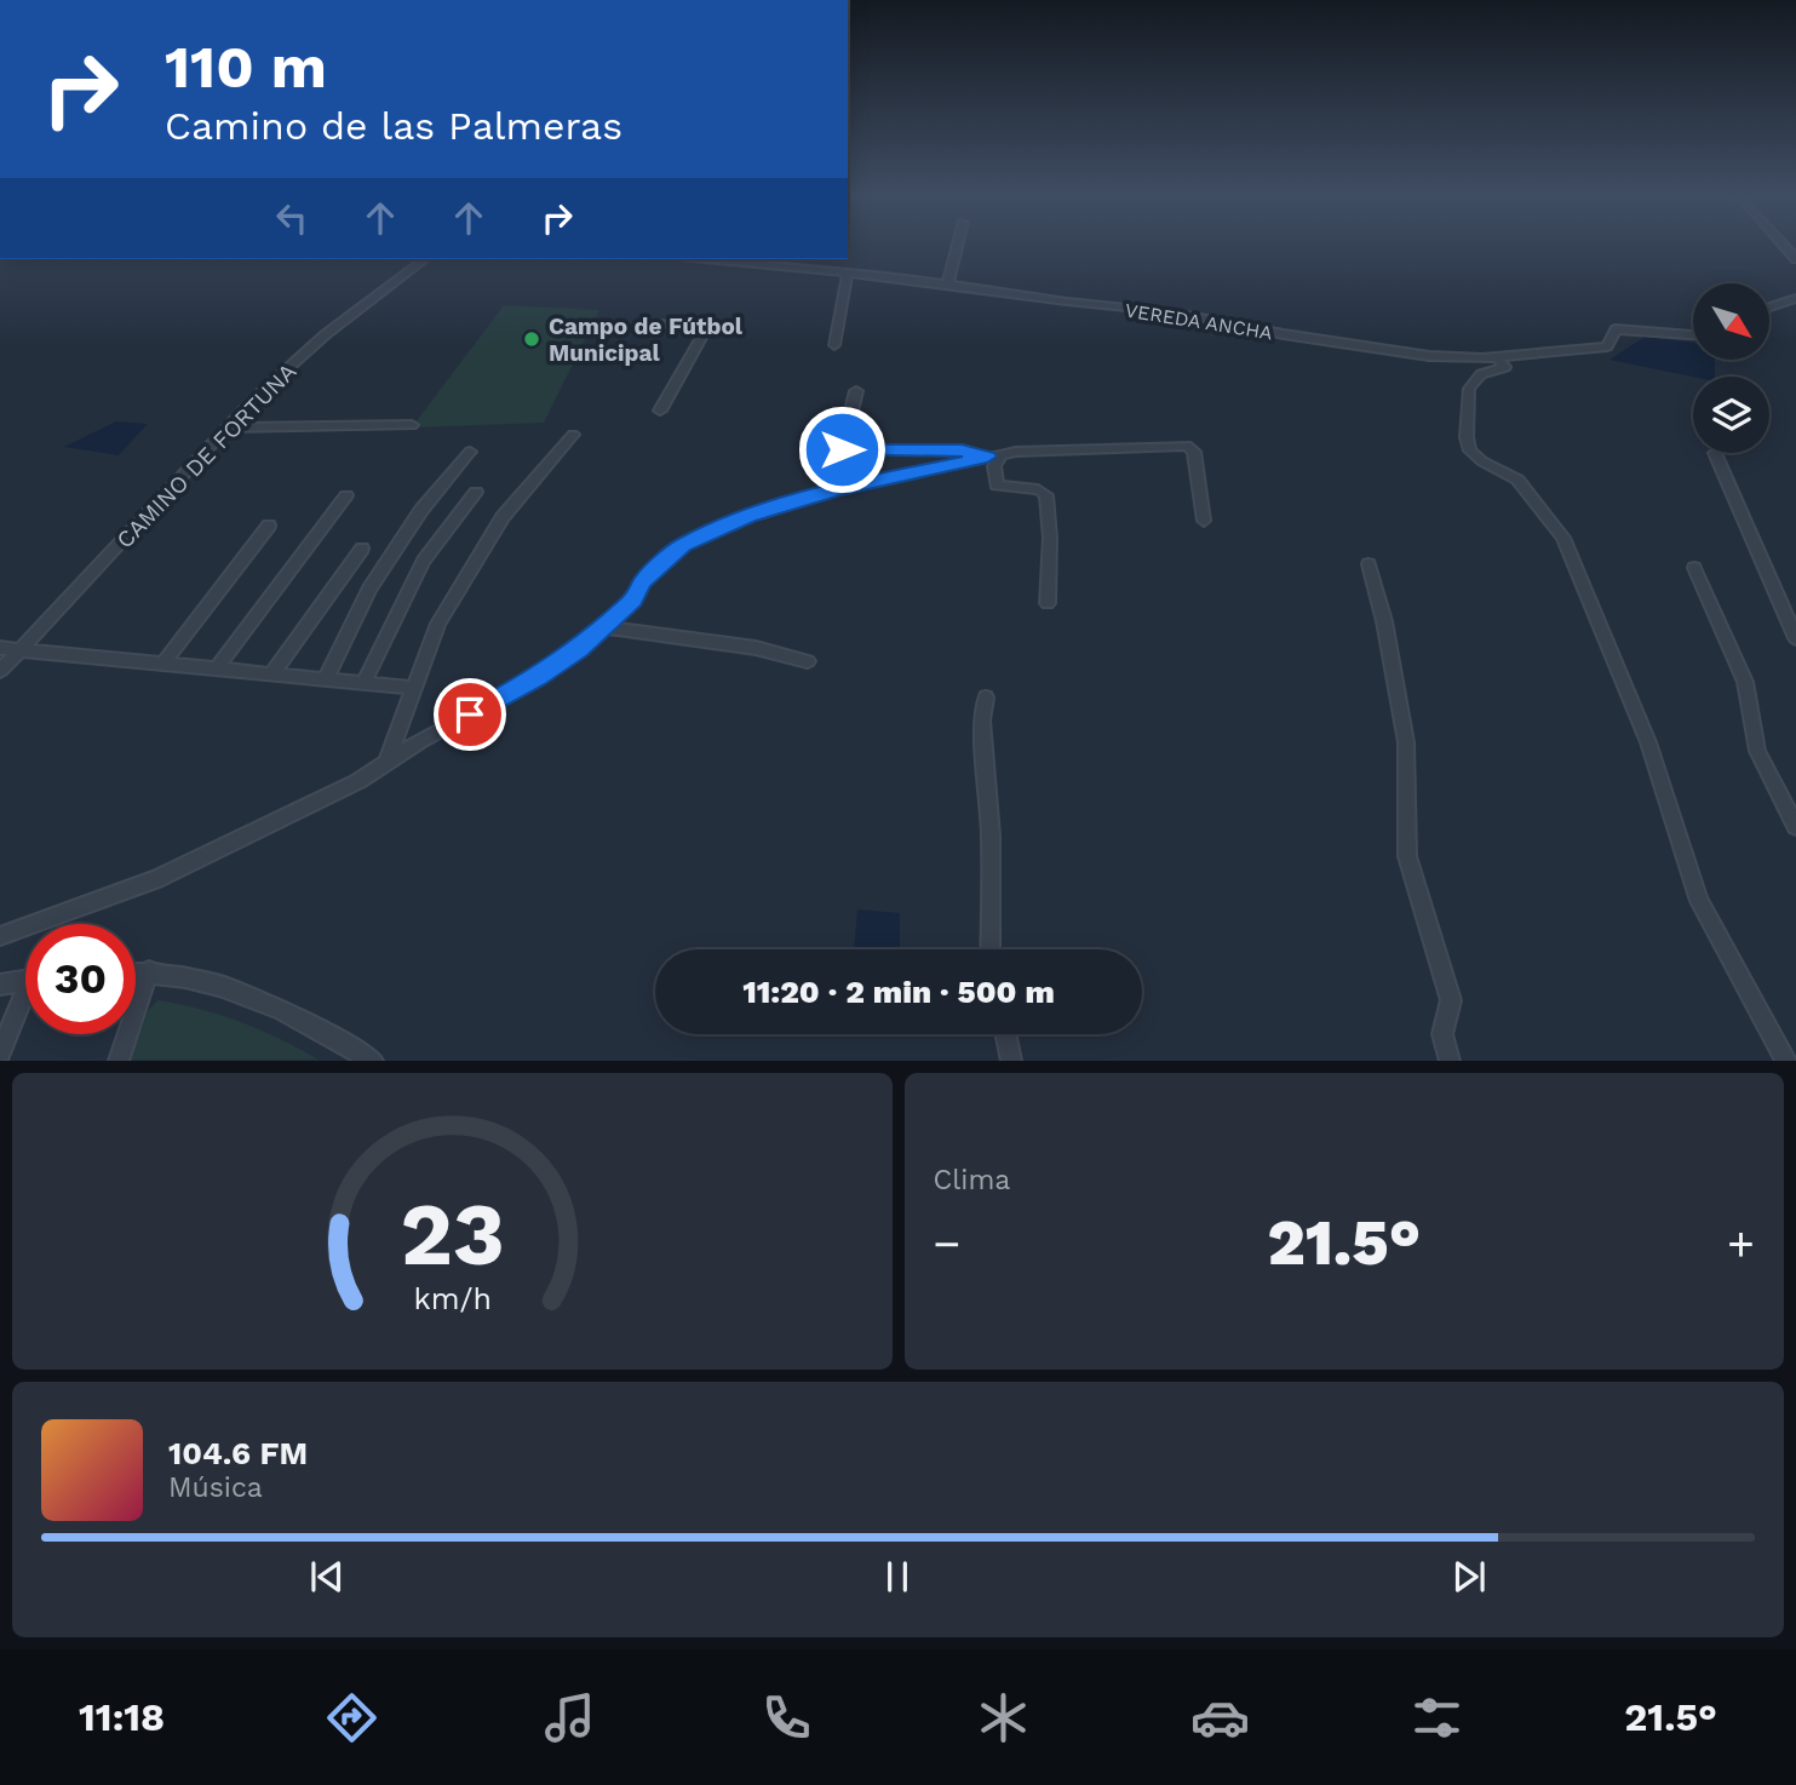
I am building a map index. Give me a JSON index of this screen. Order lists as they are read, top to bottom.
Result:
{
  "streets": {
    "street": ["VEREDA ANCHA", "CAMINO DE FORTUNA"]
  },
  "places": ["Campo de Fútbol Municipal"],
  "north": "bottom right",
  "page": {
    "turn": ["110 m", "Camino de las Palmeras"],
    "limit": "30",
    "trip": "11:20 · 2 min · 500 m",
    "tile": "Clima",
    "heat": ["−", "21.5°", "+"],
    "song": ["104.6 FM", "Música"],
    "tabs": ["11:18", "21.5°"],
    "gauge": ["23", "km/h"]
  }
}
